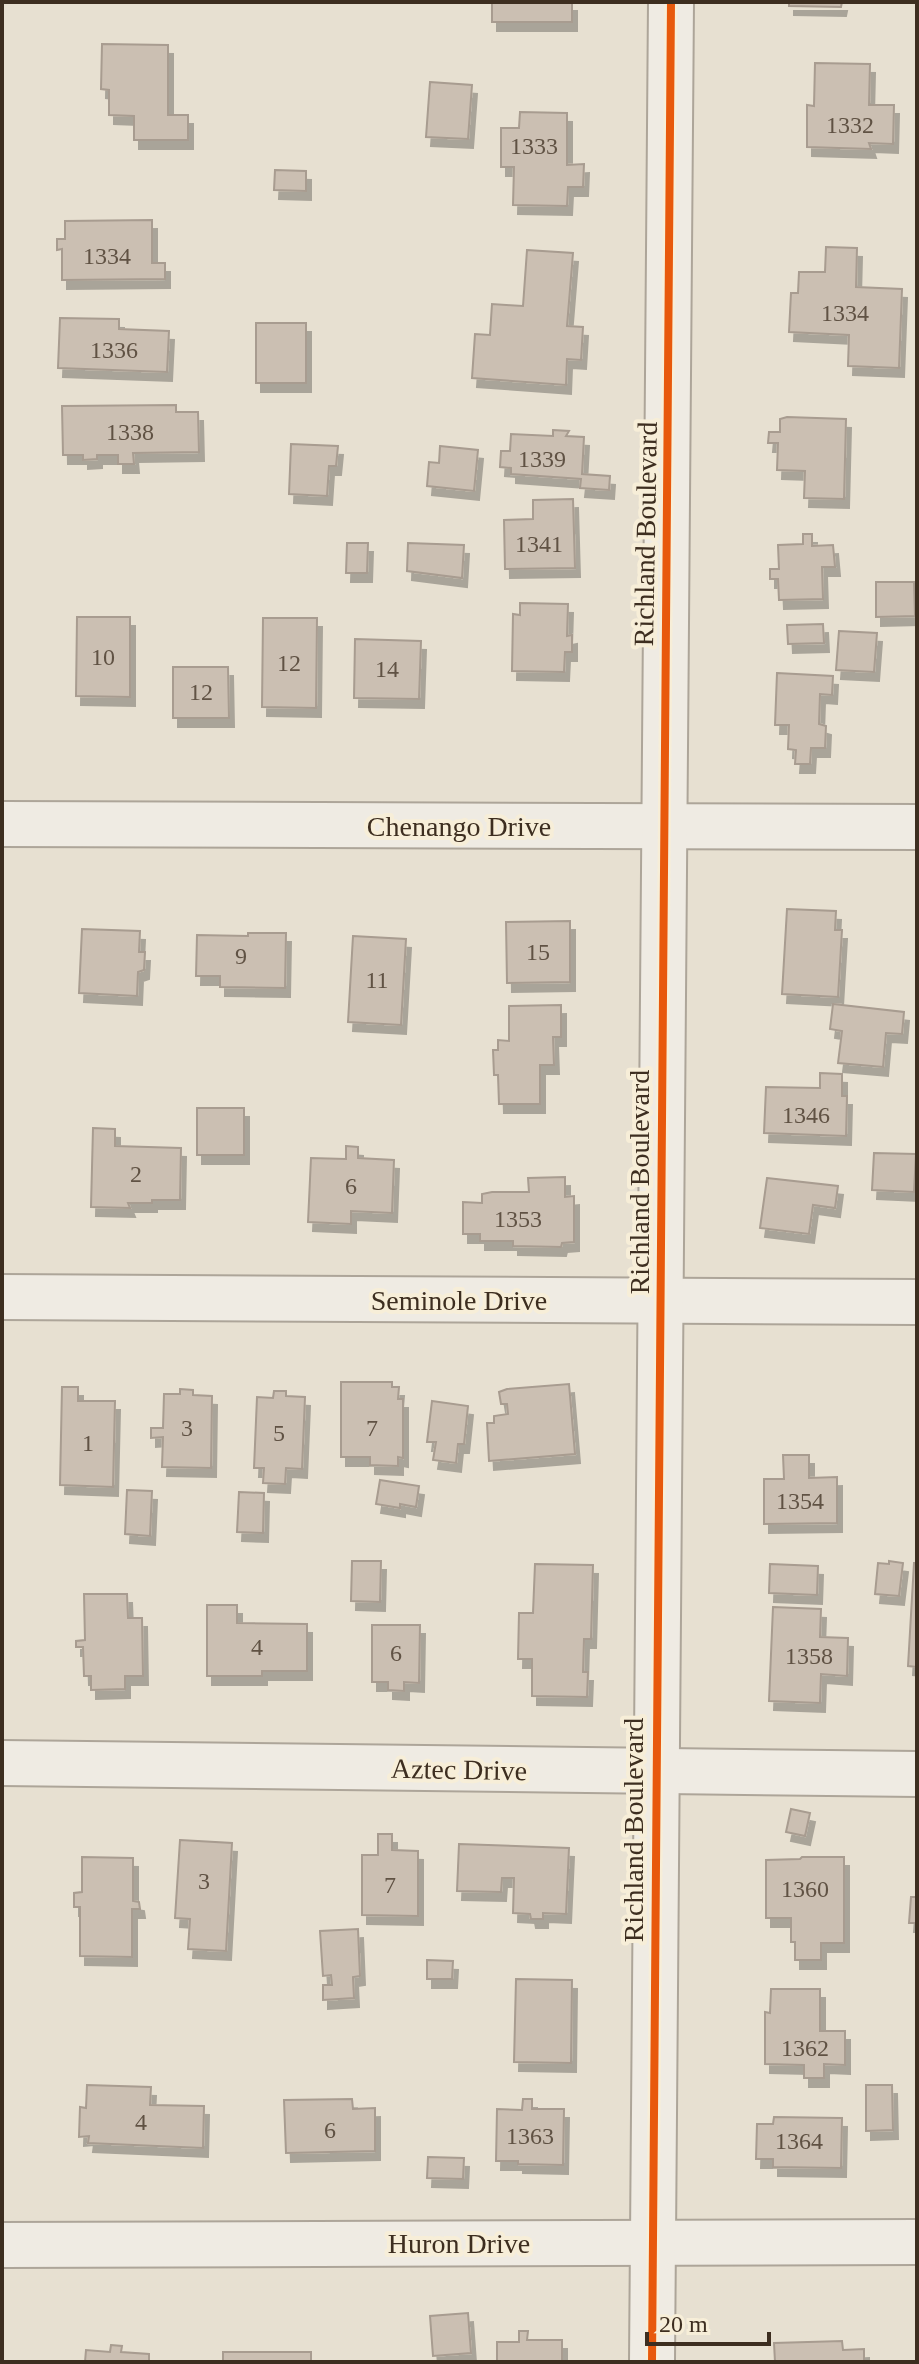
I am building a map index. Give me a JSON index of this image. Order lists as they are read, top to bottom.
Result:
{
  "streets": {
    "street": [
      "Richland Boulevard",
      "Chenango Drive",
      "Seminole Drive",
      "Aztec Drive",
      "Huron Drive"
    ]
  },
  "crossings": [
    ["Richland Boulevard", "Chenango Drive"],
    ["Richland Boulevard", "Seminole Drive"],
    ["Richland Boulevard", "Aztec Drive"],
    ["Richland Boulevard", "Huron Drive"]
  ],
  "house_numbers": [
    "1332",
    "1333",
    "1334",
    "1334",
    "1336",
    "1338",
    "1339",
    "1341",
    "10",
    "12",
    "14",
    "12",
    "15",
    "9",
    "11",
    "1346",
    "2",
    "6",
    "1353",
    "3",
    "7",
    "5",
    "1",
    "1354",
    "4",
    "6",
    "1358",
    "3",
    "7",
    "1360",
    "1362",
    "4",
    "6",
    "1363",
    "1364"
  ],
  "scale_bar": "20 m"
}
